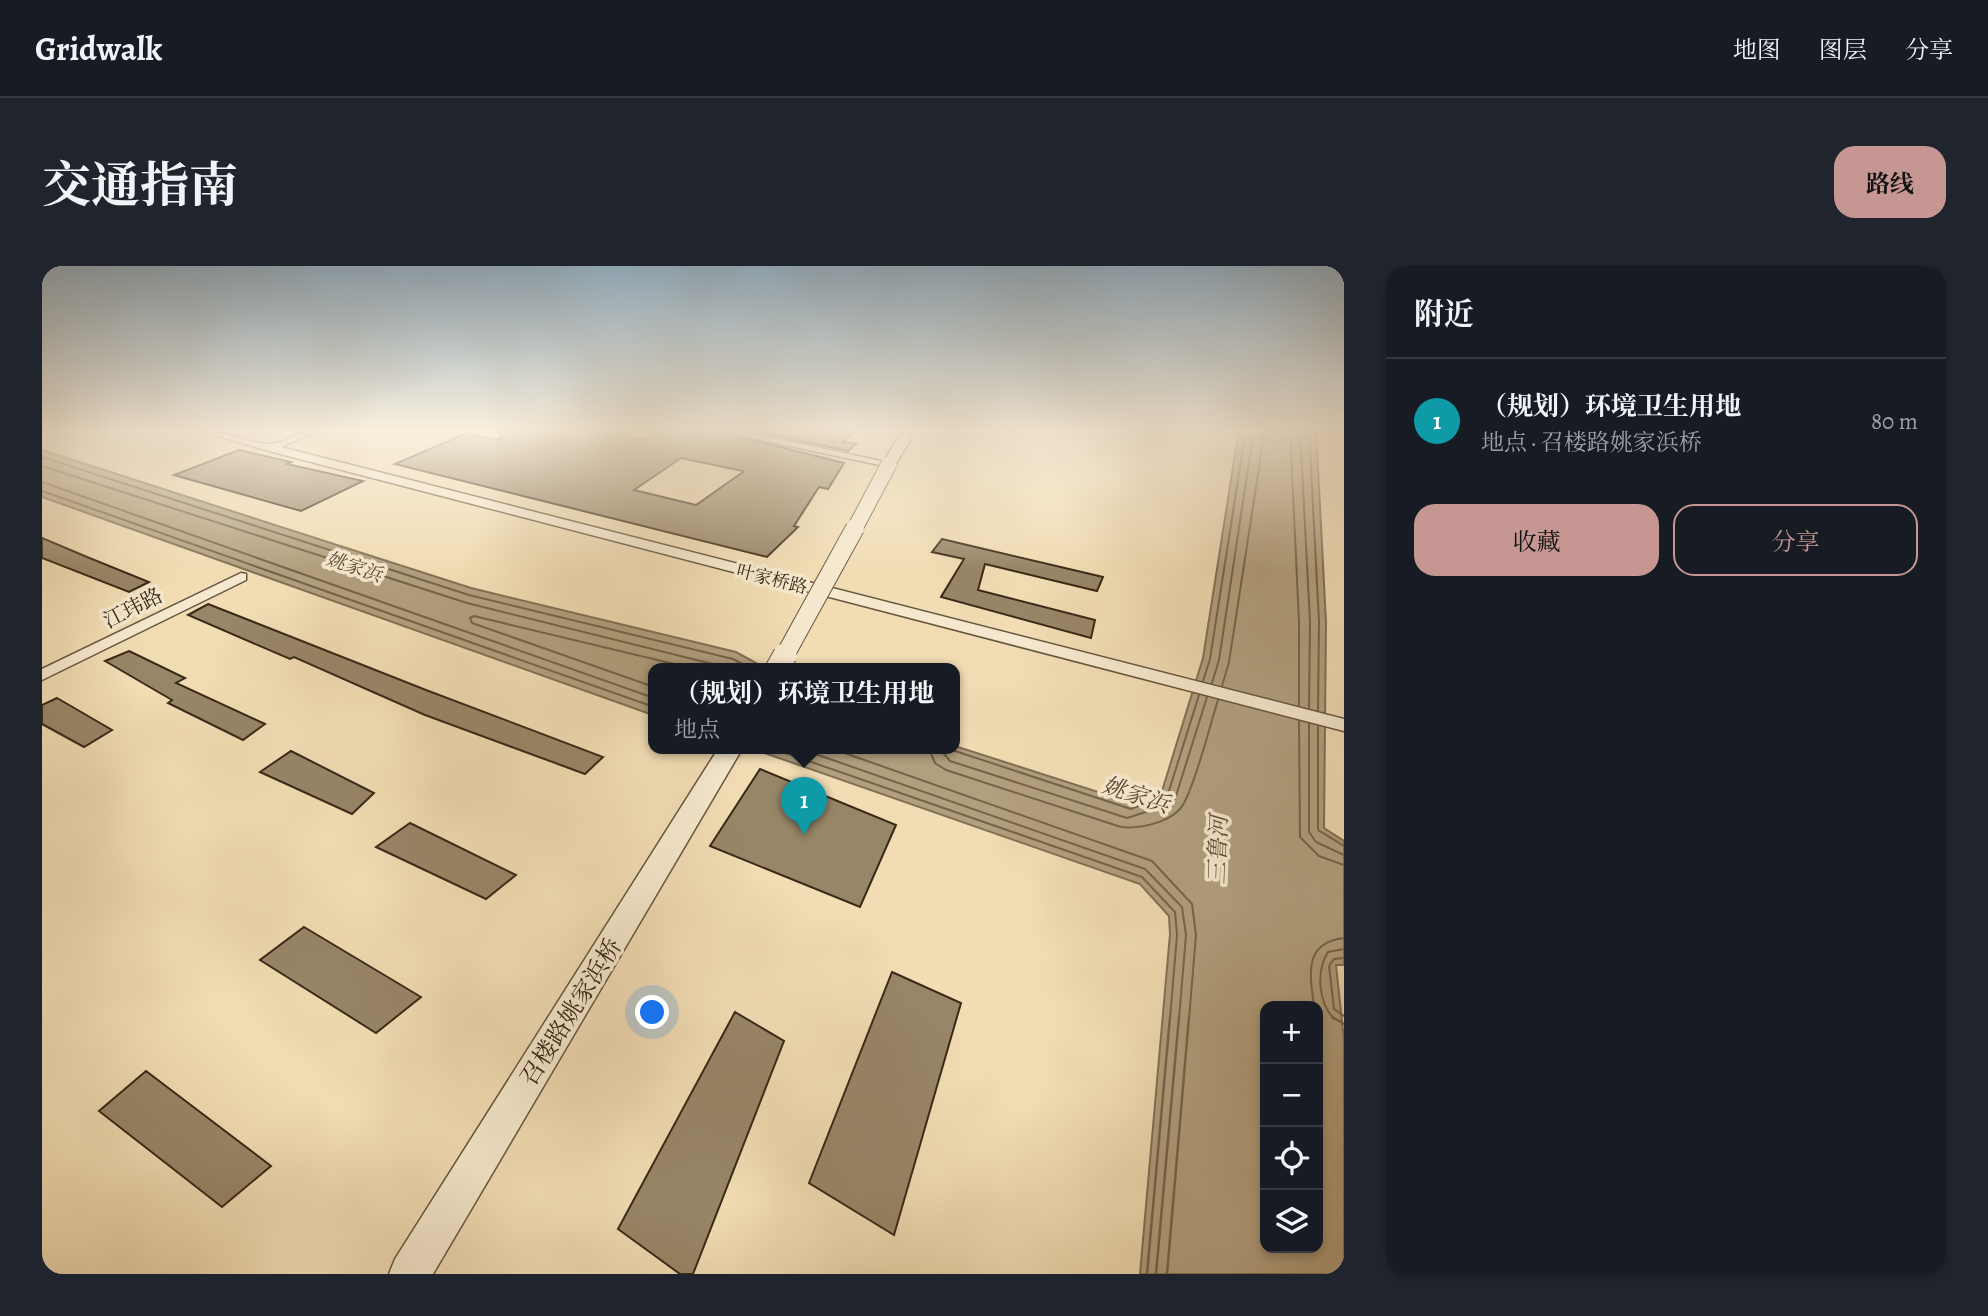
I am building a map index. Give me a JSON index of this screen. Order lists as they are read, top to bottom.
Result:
{
  "streets": {
    "street": ["叶家桥路", "江玮路", "召楼路姚家浜桥"]
  },
  "water": ["姚家浜", "三鲁河"],
  "page": {
    "header": "Gridwalk",
    "nav": ["地图", "图层", "分享"],
    "title": "交通指南",
    "buttons": [
      "路线",
      ["收藏", "分享"]
    ],
    "heading": "附近",
    "list": [
      {
        "mark": "1",
        "name": "（规划）环境卫生用地",
        "note": "地点 · 召楼路姚家浜桥",
        "value": "80 m"
      }
    ],
    "popup": ["（规划）环境卫生用地", "地点"],
    "pins": "1",
    "map_buttons": ["+", "−"]
  }
}
